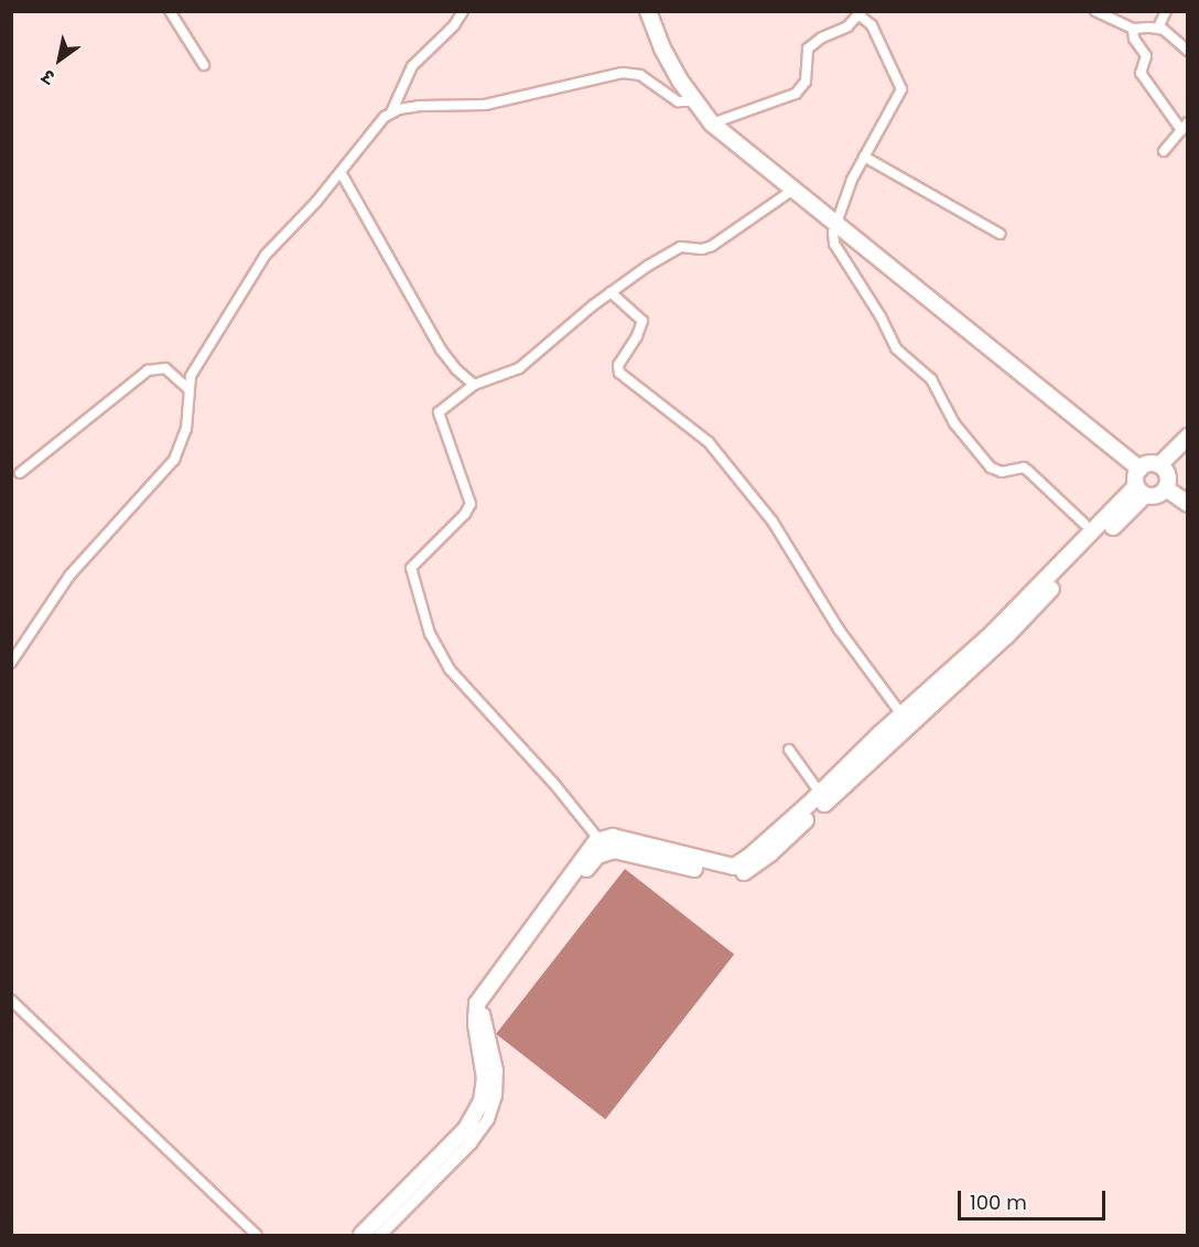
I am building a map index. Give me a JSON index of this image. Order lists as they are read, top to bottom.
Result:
{
  "scale_bar": "100 m",
  "north": "bottom left"
}
